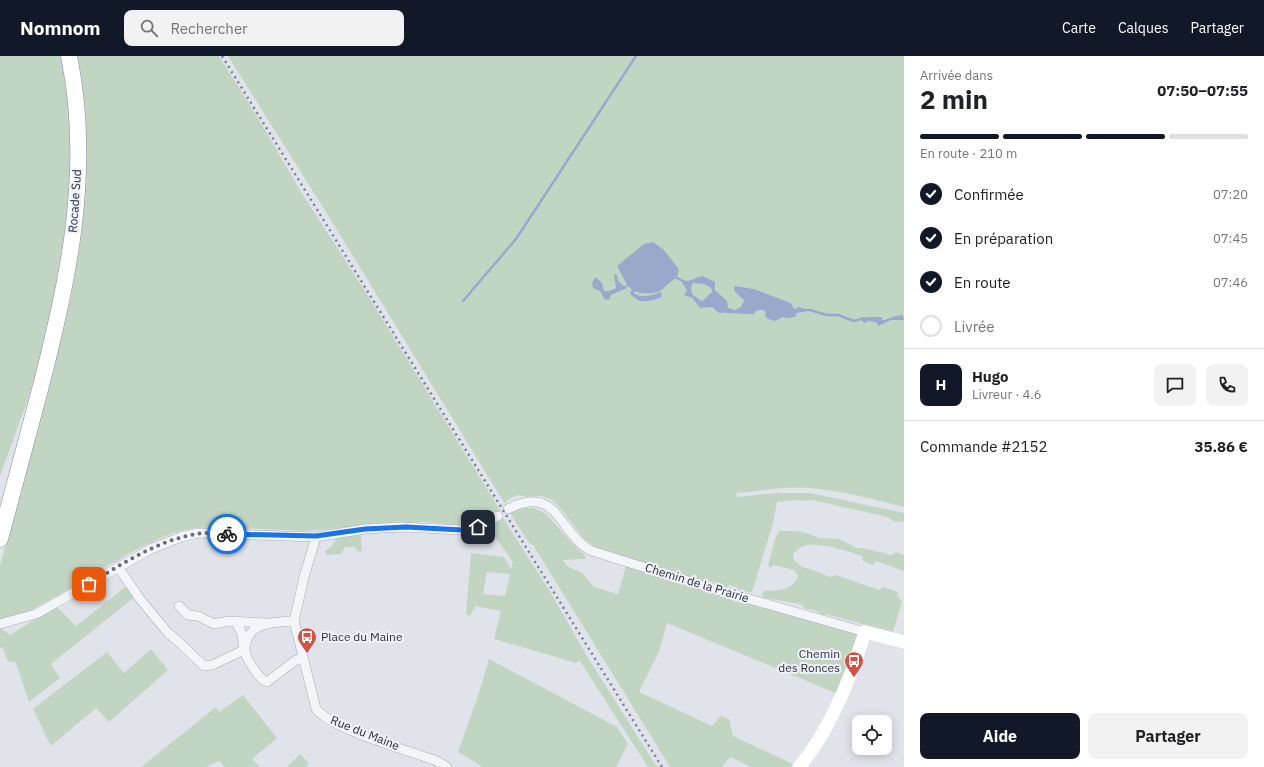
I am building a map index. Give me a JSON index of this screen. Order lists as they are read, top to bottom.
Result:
{
  "streets": {
    "highway": ["Rocade Sud"],
    "street": ["Chemin de la Prairie", "Rue du Maine"]
  },
  "places": {
    "bus stop": ["Place du Maine", "Chemin des Ronces"]
  },
  "page": {
    "header": "Nomnom",
    "search": "Rechercher",
    "nav": ["Carte", "Calques", "Partager"],
    "heading": ["2 min", "Arrivée dans", "07:50–07:55"],
    "panel": [
      "Hugo",
      "Livreur · 4.6",
      "Commande #2152",
      "35.86 €"
    ],
    "bar": "En route · 210 m",
    "list": [
      ["Confirmée", "07:20"],
      ["En préparation", "07:45"],
      ["En route", "07:46"],
      "Livrée"
    ],
    "round": "H",
    "buttons": ["Aide", "Partager"]
  }
}
